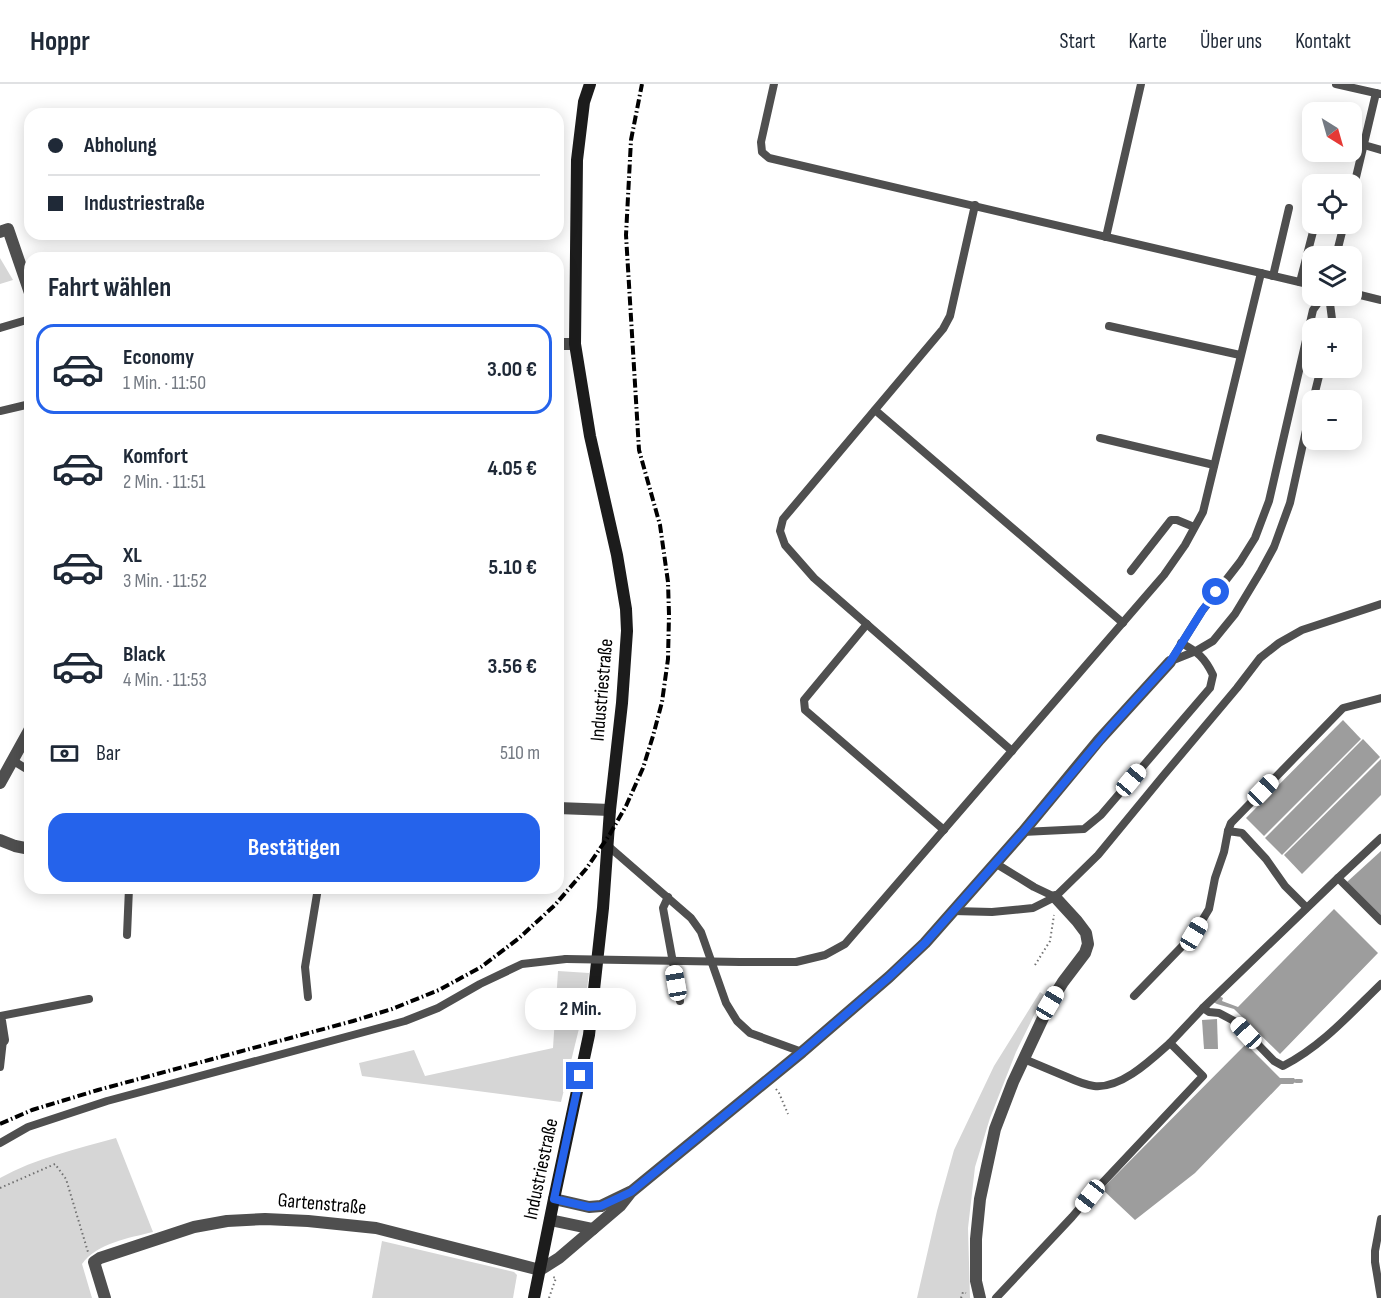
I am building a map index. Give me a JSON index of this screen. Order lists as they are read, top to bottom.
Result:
{
  "streets": {
    "main road": ["Industriestraße"],
    "street": ["Gartenstraße"]
  },
  "crossings": [
    ["Industriestraße", "Gartenstraße"]
  ],
  "north": "bottom right",
  "page": {
    "header": "Hoppr",
    "nav": [
      "Start",
      "Karte",
      "Über uns",
      "Kontakt"
    ],
    "map_buttons": ["+", "−"],
    "banner": ["Abholung", "Industriestraße"],
    "heading": "Fahrt wählen",
    "list": [
      {
        "name": "Economy",
        "note": "1 Min. · 11:50",
        "value": "3.00 €"
      },
      {
        "name": "Komfort",
        "note": "2 Min. · 11:51",
        "value": "4.05 €"
      },
      {
        "name": "XL",
        "note": "3 Min. · 11:52",
        "value": "5.10 €"
      },
      {
        "name": "Black",
        "note": "4 Min. · 11:53",
        "value": "3.56 €"
      }
    ],
    "pay": ["Bar", "510 m"],
    "buttons": "Bestätigen",
    "bubble": "2 Min."
  }
}
